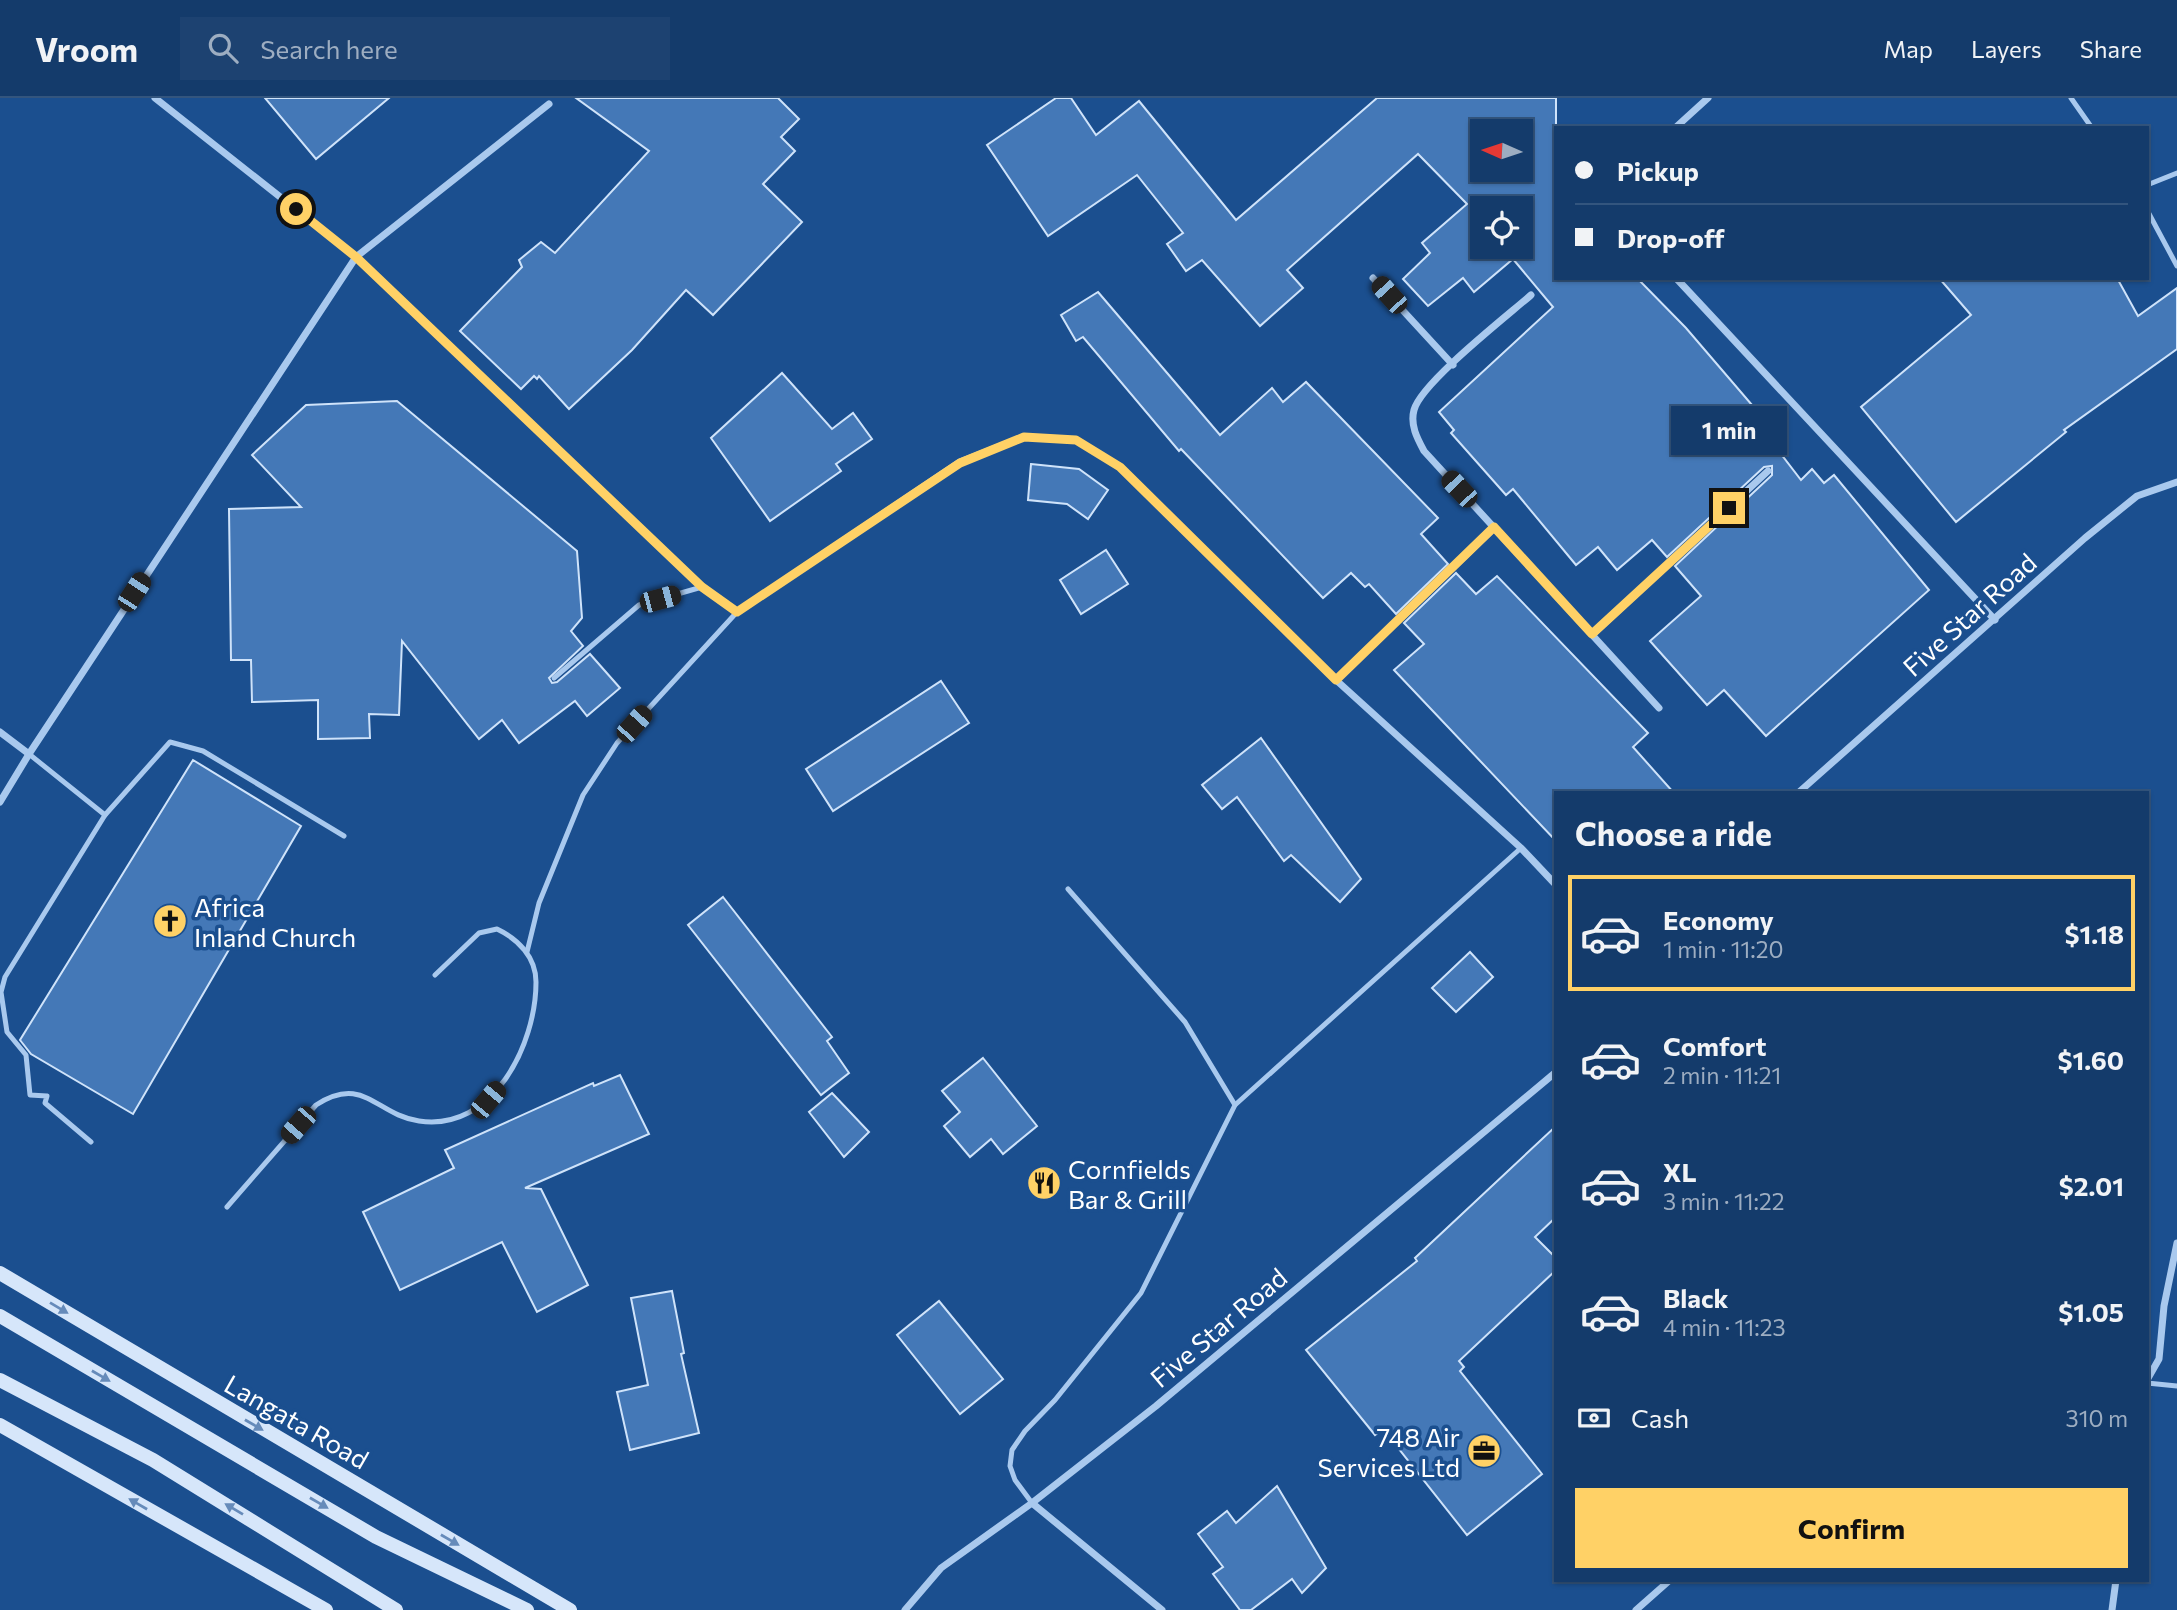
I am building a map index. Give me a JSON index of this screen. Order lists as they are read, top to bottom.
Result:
{
  "streets": {
    "main road": ["Langata Road"],
    "street": ["Five Star Road"]
  },
  "places": {
    "church": ["Africa Inland Church"],
    "restaurant": ["Cornfields Bar & Grill"],
    "office": ["748 Air Services Ltd"]
  },
  "north": "left",
  "page": {
    "header": "Vroom",
    "search": "Search here",
    "nav": ["Map", "Layers", "Share"],
    "banner": ["Pickup", "Drop-off"],
    "bubble": "1 min",
    "heading": "Choose a ride",
    "list": [
      {
        "name": "Economy",
        "note": "1 min · 11:20",
        "value": "$1.18"
      },
      {
        "name": "Comfort",
        "note": "2 min · 11:21",
        "value": "$1.60"
      },
      {
        "name": "XL",
        "note": "3 min · 11:22",
        "value": "$2.01"
      },
      {
        "name": "Black",
        "note": "4 min · 11:23",
        "value": "$1.05"
      }
    ],
    "pay": ["Cash", "310 m"],
    "buttons": "Confirm"
  }
}
